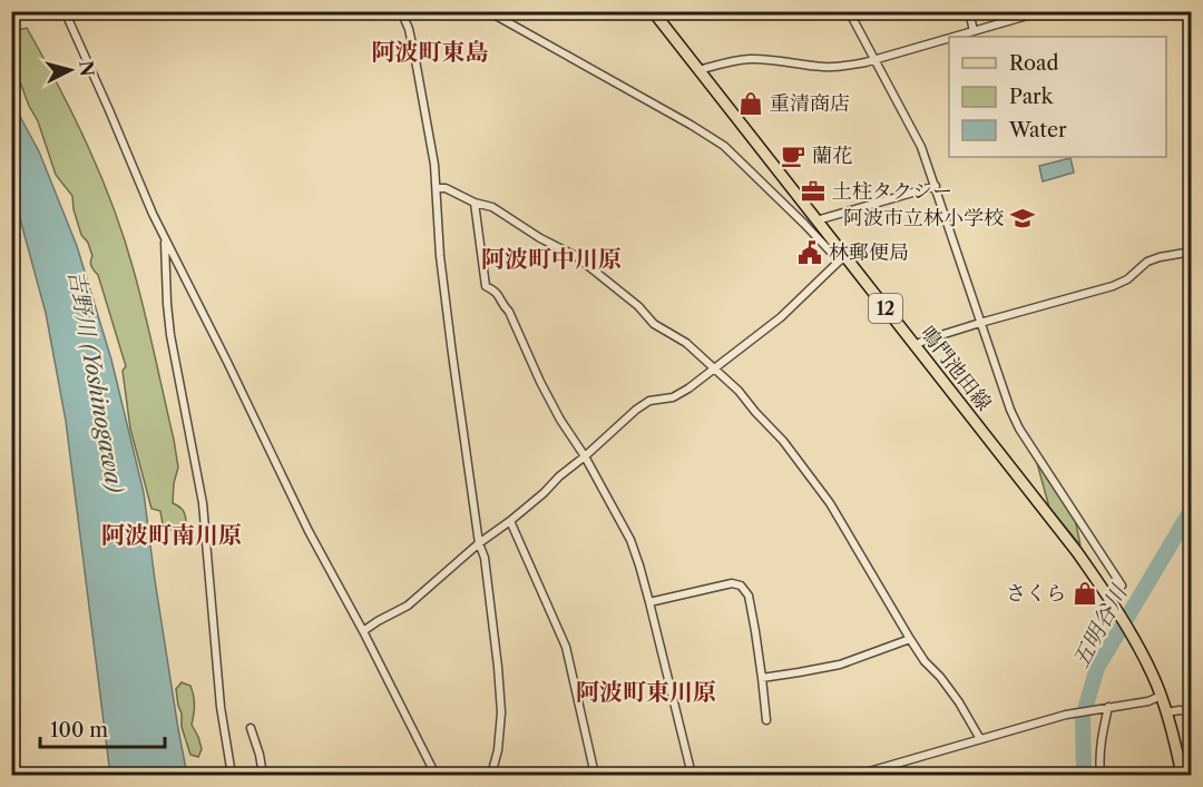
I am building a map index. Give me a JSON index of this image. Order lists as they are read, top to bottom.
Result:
{
  "streets": {
    "main road": ["12", "鳴門池田線"]
  },
  "districts": [
    "阿波町東島",
    "阿波町中川原",
    "阿波町南川原",
    "阿波町東川原"
  ],
  "water": ["吉野川 (Yoshinogawa)", "五明谷川"],
  "places": {
    "shop": ["重清商店", "さくら"],
    "cafe": ["蘭花"],
    "office": ["土柱タクシー"],
    "school or university": ["阿波市立林小学校"],
    "public building": ["林郵便局"]
  },
  "legend": ["Road", "Park", "Water"],
  "scale_bar": "100 m",
  "north": "right"
}
